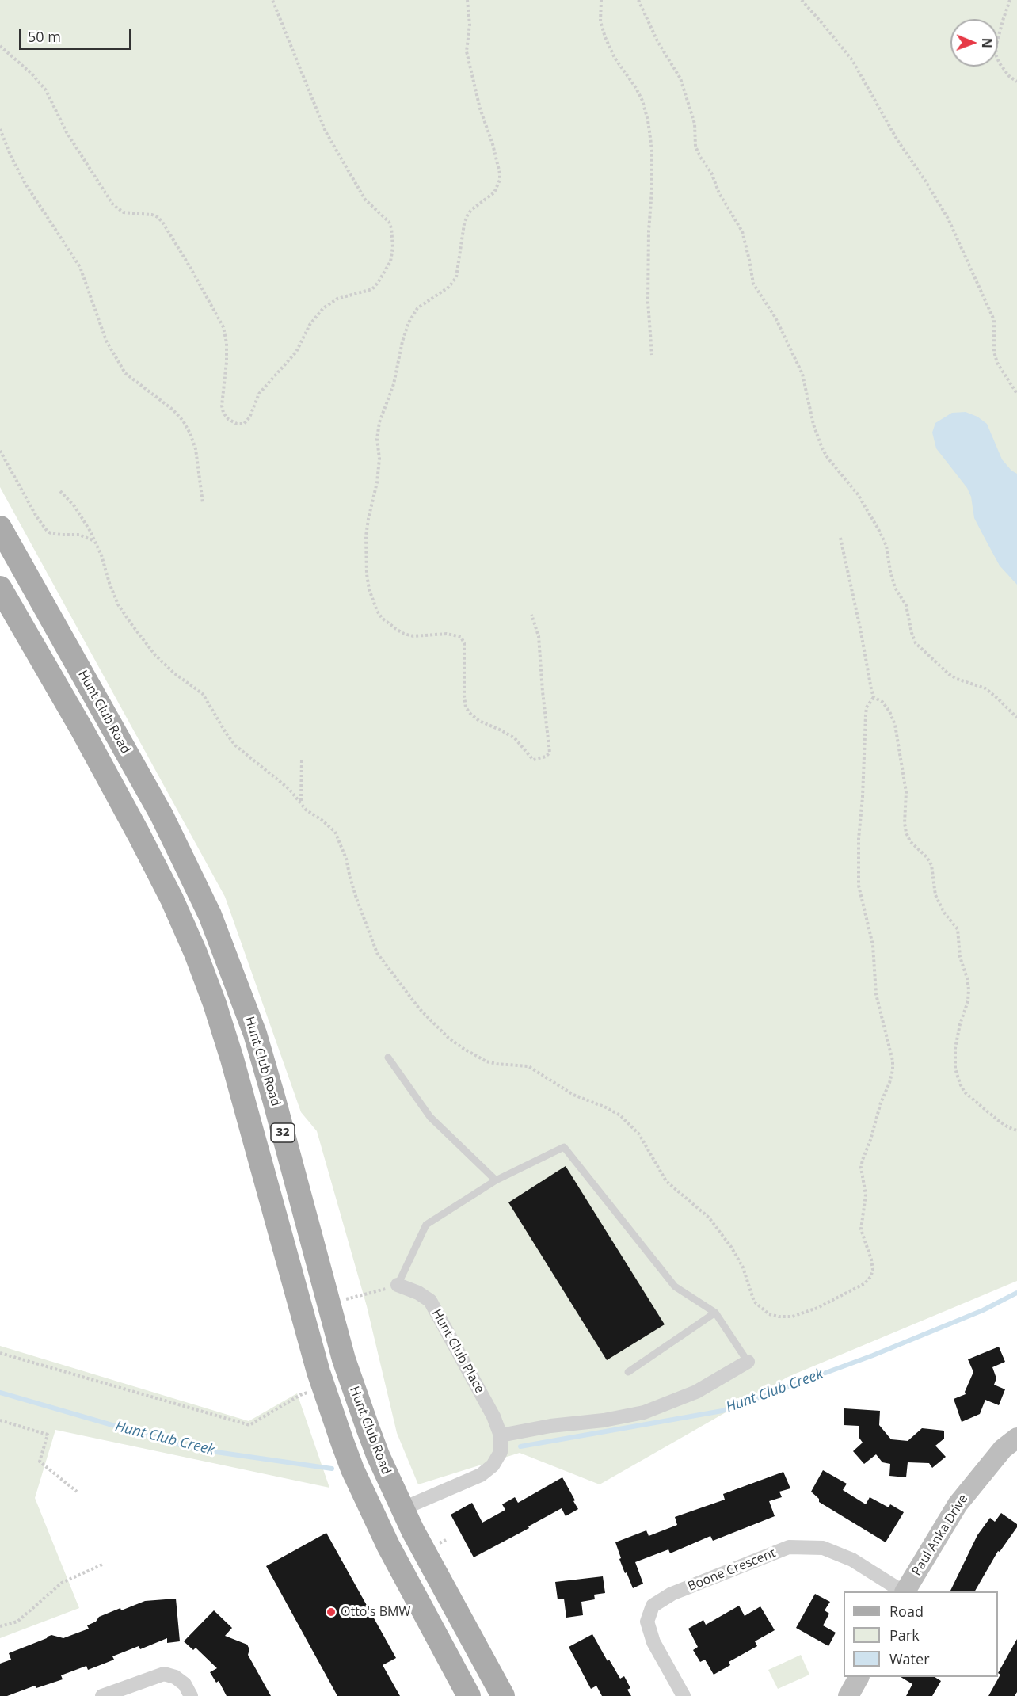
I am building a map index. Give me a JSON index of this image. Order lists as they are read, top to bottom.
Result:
{
  "streets": {
    "main road": ["Hunt Club Road", "32"],
    "street": ["Hunt Club Place", "Paul Anka Drive", "Boone Crescent"]
  },
  "water": ["Hunt Club Creek"],
  "places": ["Otto's BMW"],
  "legend": ["Road", "Park", "Water"],
  "scale_bar": "50 m",
  "north": "right"
}
